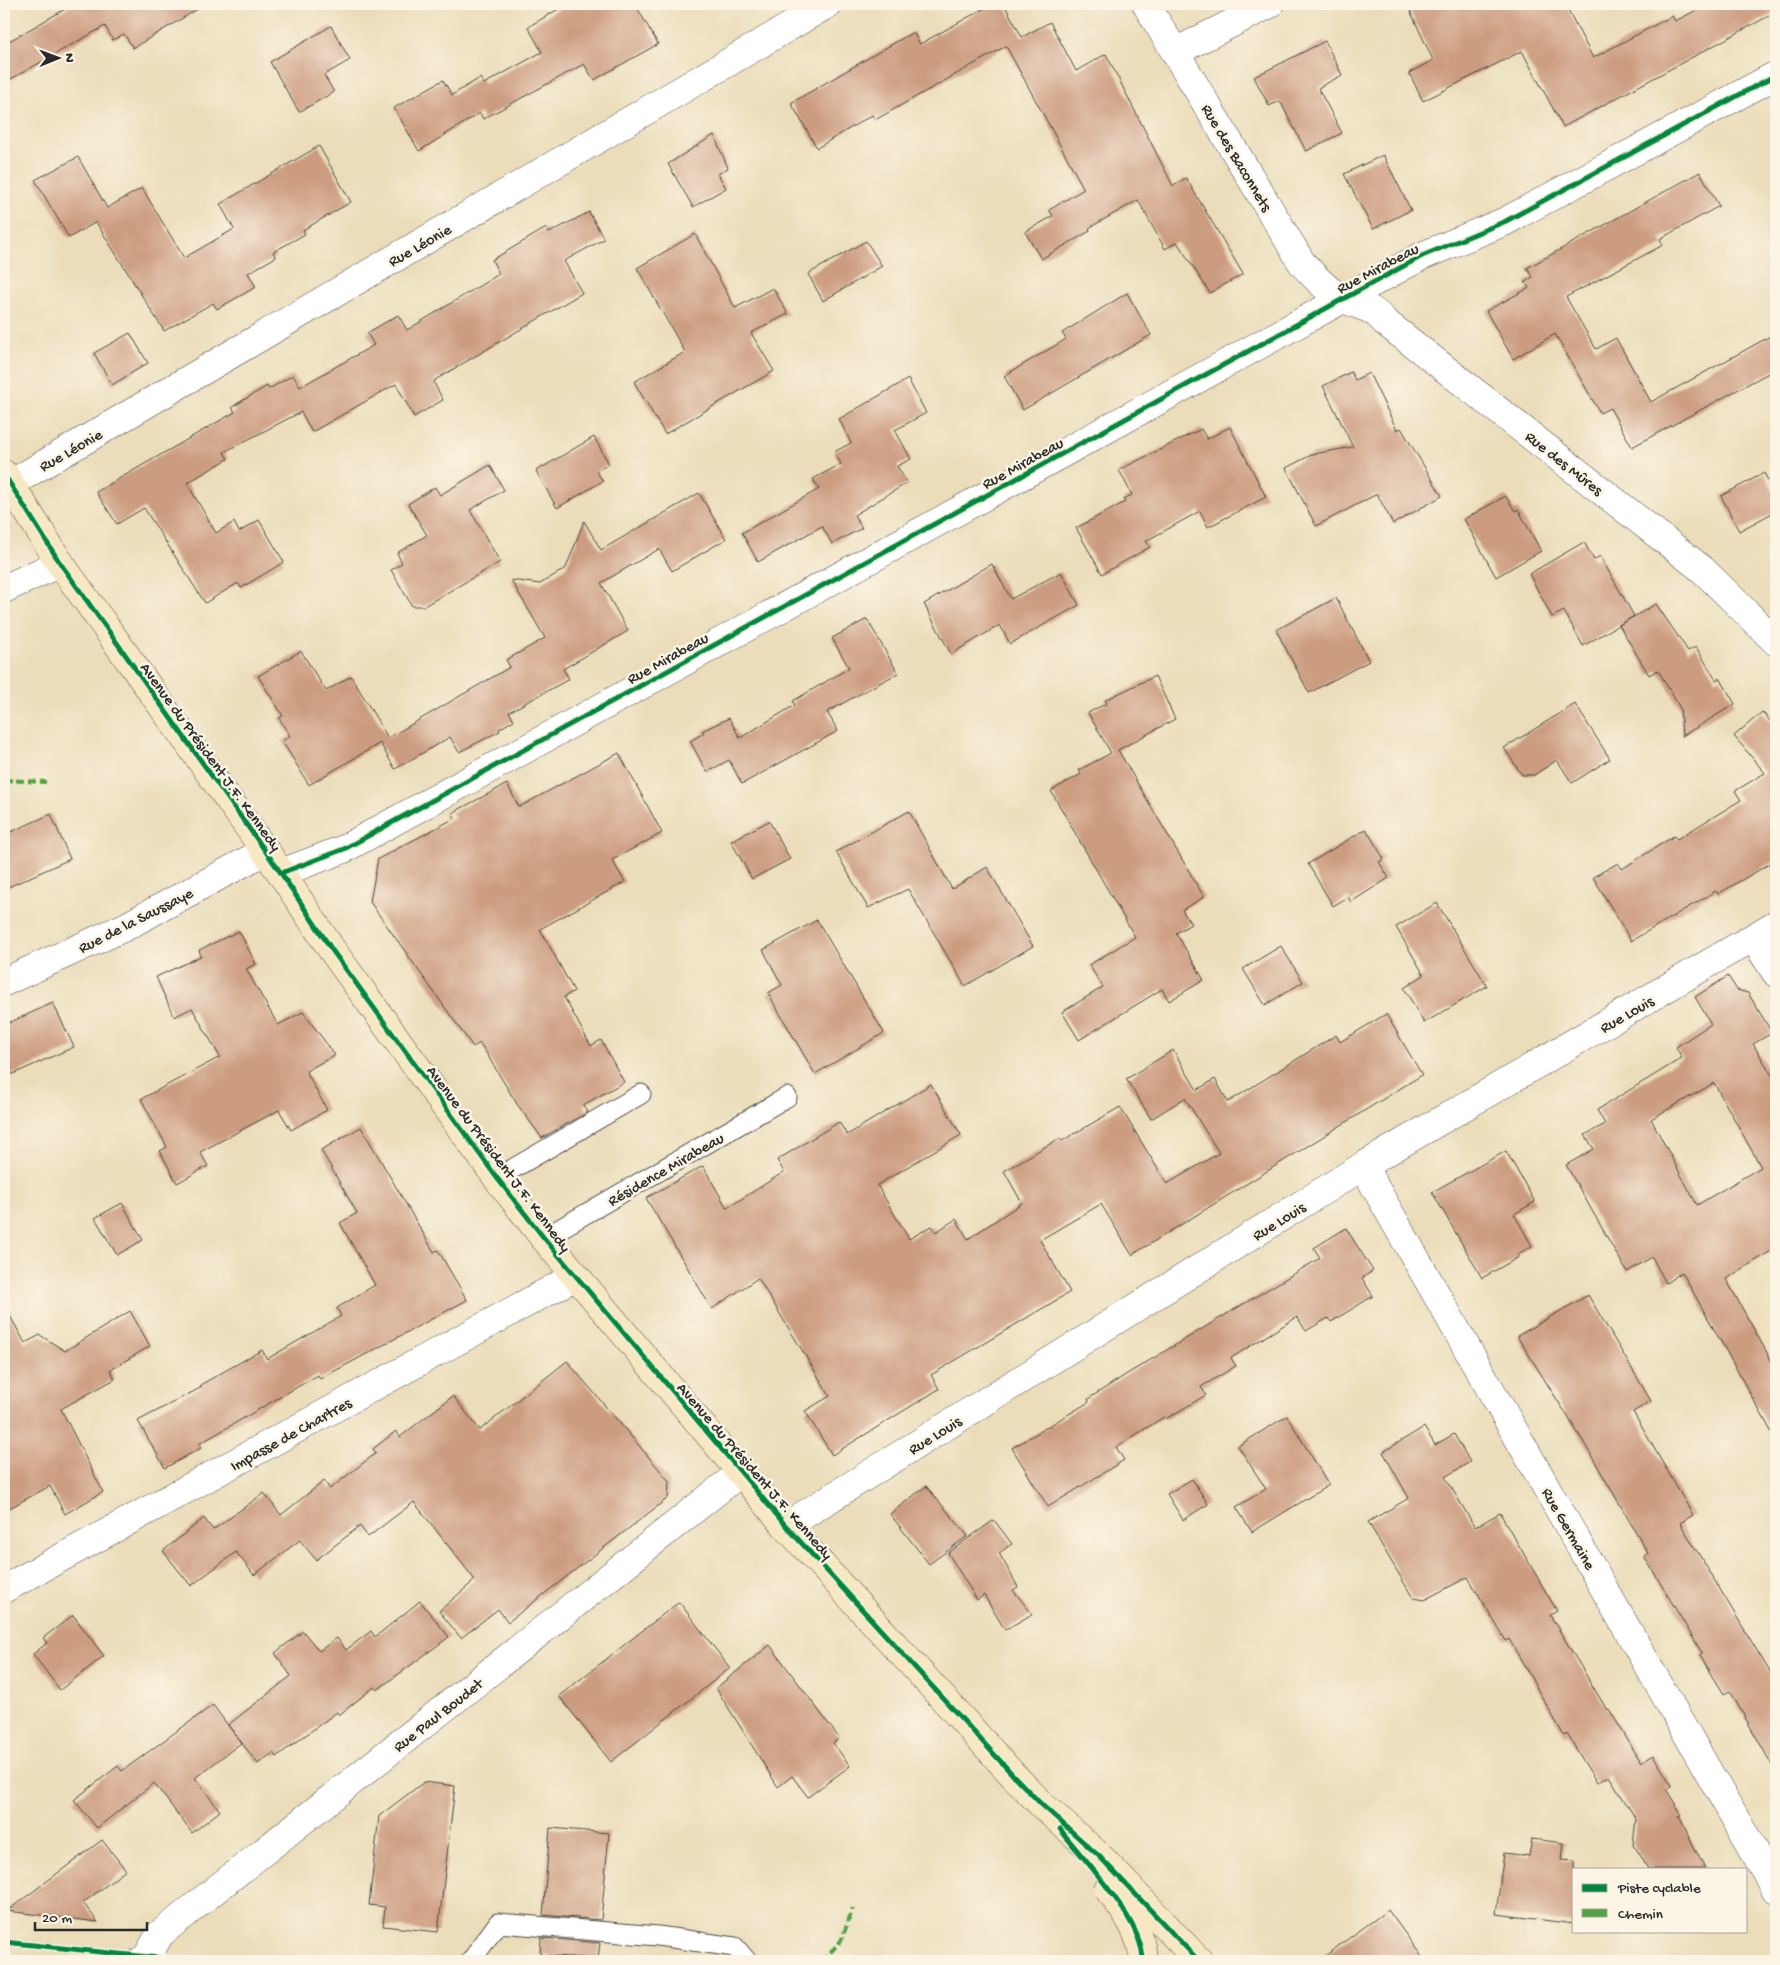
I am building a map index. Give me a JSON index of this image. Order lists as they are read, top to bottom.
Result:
{
  "streets": {
    "street": [
      "Rue des Baconnets",
      "Rue Léonie",
      "Rue Mirabeau",
      "Rue des Mûres",
      "Avenue du Président J.F. Kennedy",
      "Rue de la Saussaye",
      "Rue Louis",
      "Impasse de Chartres",
      "Rue Germaine",
      "Rue Paul Boudet"
    ],
    "lane": ["Résidence Mirabeau"]
  },
  "crossings": [
    ["Rue des Baconnets", "Rue Mirabeau"],
    ["Rue des Baconnets", "Rue des Mûres"],
    ["Rue Léonie", "Avenue du Président J.F. Kennedy"],
    ["Rue Mirabeau", "Rue des Mûres"],
    ["Rue Mirabeau", "Avenue du Président J.F. Kennedy"],
    ["Avenue du Président J.F. Kennedy", "Rue de la Saussaye"],
    ["Avenue du Président J.F. Kennedy", "Rue Louis"],
    ["Avenue du Président J.F. Kennedy", "Résidence Mirabeau"],
    ["Avenue du Président J.F. Kennedy", "Impasse de Chartres"],
    ["Avenue du Président J.F. Kennedy", "Rue Paul Boudet"],
    ["Rue Louis", "Rue Germaine"]
  ],
  "legend": ["Piste cyclable", "Chemin"],
  "scale_bar": "20 m",
  "north": "right"
}
